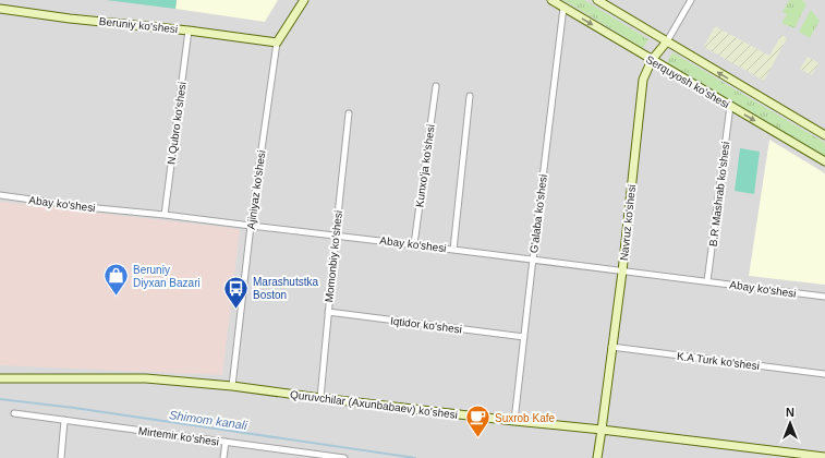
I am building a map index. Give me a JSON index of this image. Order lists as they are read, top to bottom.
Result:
{
  "streets": {
    "street": [
      "Beruniy ko'shesi",
      "Serquyosh ko'shesi",
      "N.Qubro ko'shesi",
      "Kunxo'ja ko'shesi",
      "Ajiniyaz ko'shesi",
      "B.R Mashrab ko'shesi",
      "Abay ko'shesi",
      "G'alaba ko'shesi",
      "Navruz ko'shesi",
      "Momonbiy ko'shesi",
      "Iqtidor ko'shesi",
      "K.A Turk ko'shesi",
      "Quruvchilar (Axunbabaev) ko'shesi",
      "Mirtemir ko'shesi"
    ]
  },
  "crossings": [
    ["Beruniy ko'shesi", "N.Qubro ko'shesi"],
    ["Beruniy ko'shesi", "Ajiniyaz ko'shesi"],
    ["Serquyosh ko'shesi", "B.R Mashrab ko'shesi"],
    ["Serquyosh ko'shesi", "G'alaba ko'shesi"],
    ["Serquyosh ko'shesi", "Navruz ko'shesi"],
    ["N.Qubro ko'shesi", "Abay ko'shesi"],
    ["Kunxo'ja ko'shesi", "Abay ko'shesi"],
    ["Ajiniyaz ko'shesi", "Abay ko'shesi"],
    ["Ajiniyaz ko'shesi", "Quruvchilar (Axunbabaev) ko'shesi"],
    ["B.R Mashrab ko'shesi", "Abay ko'shesi"],
    ["Abay ko'shesi", "G'alaba ko'shesi"],
    ["Abay ko'shesi", "Navruz ko'shesi"],
    ["Abay ko'shesi", "Momonbiy ko'shesi"],
    ["G'alaba ko'shesi", "Iqtidor ko'shesi"],
    ["G'alaba ko'shesi", "Quruvchilar (Axunbabaev) ko'shesi"],
    ["Navruz ko'shesi", "K.A Turk ko'shesi"],
    ["Navruz ko'shesi", "Quruvchilar (Axunbabaev) ko'shesi"],
    ["Momonbiy ko'shesi", "Iqtidor ko'shesi"],
    ["Momonbiy ko'shesi", "Quruvchilar (Axunbabaev) ko'shesi"]
  ],
  "water": ["Shimom kanali"],
  "places": {
    "shop": ["Beruniy Diyxan Bazari"],
    "bus stop": ["Marashutstka Boston"],
    "cafe": ["Suxrob Kafe"]
  },
  "north": "top"
}
